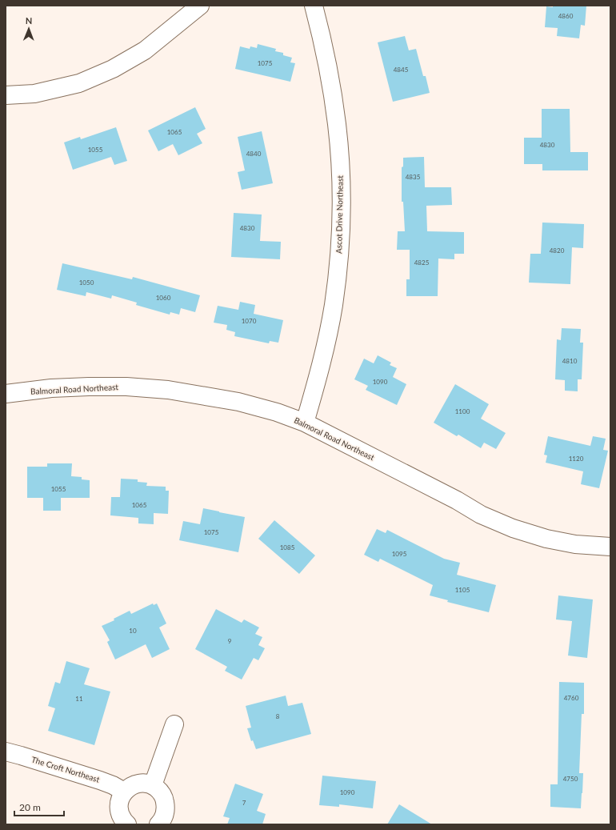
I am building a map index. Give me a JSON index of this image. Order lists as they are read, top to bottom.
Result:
{
  "streets": {
    "street": ["Ascot Drive Northeast", "Balmoral Road Northeast", "The Croft Northeast"]
  },
  "crossings": [
    ["Ascot Drive Northeast", "Balmoral Road Northeast"]
  ],
  "house_numbers": [
    "4860",
    "1075",
    "4845",
    "1065",
    "4830",
    "1055",
    "4840",
    "4835",
    "4830",
    "4820",
    "4825",
    "1050",
    "1060",
    "1070",
    "4810",
    "1090",
    "1100",
    "1120",
    "1055",
    "1065",
    "1075",
    "1085",
    "1095",
    "1105",
    "10",
    "9",
    "4760",
    "11",
    "8",
    "4750",
    "1090",
    "7"
  ],
  "scale_bar": "20 m",
  "north": "top"
}
